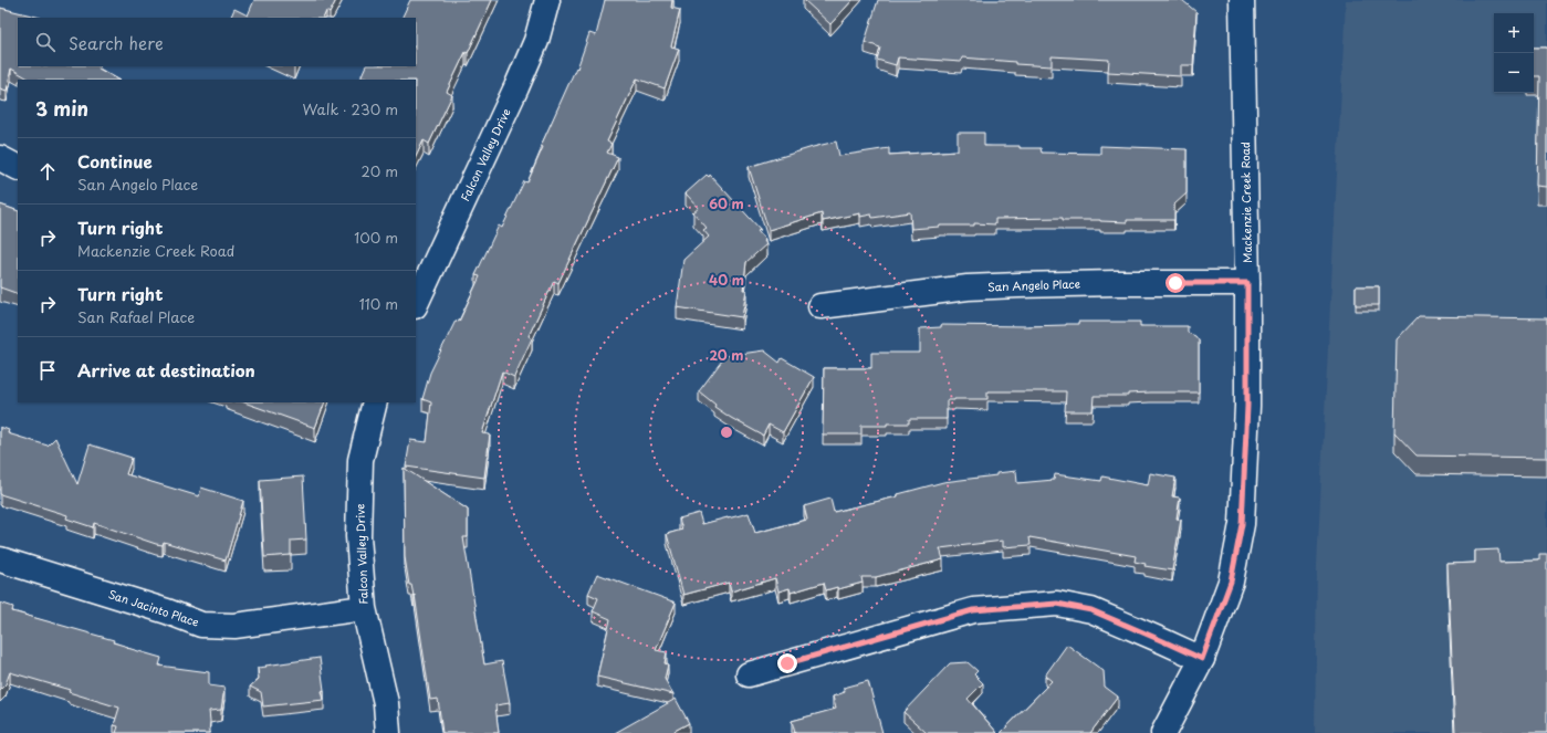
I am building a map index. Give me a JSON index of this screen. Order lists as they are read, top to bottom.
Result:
{
  "streets": {
    "street": [
      "Falcon Valley Drive",
      "Mackenzie Creek Road",
      "San Angelo Place",
      "San Jacinto Place"
    ]
  },
  "crossings": [
    ["Falcon Valley Drive", "San Jacinto Place"],
    ["Mackenzie Creek Road", "San Angelo Place"]
  ],
  "page": {
    "map_buttons": ["+", "−"],
    "search": "Search here",
    "heading": ["3 min", "Walk · 230 m"],
    "list": [
      ["Continue", "San Angelo Place", "20 m"],
      ["Turn right", "Mackenzie Creek Road", "100 m"],
      ["Turn right", "San Rafael Place", "110 m"],
      "Arrive at destination"
    ]
  },
  "rings": ["60 m", "40 m", "20 m"]
}
